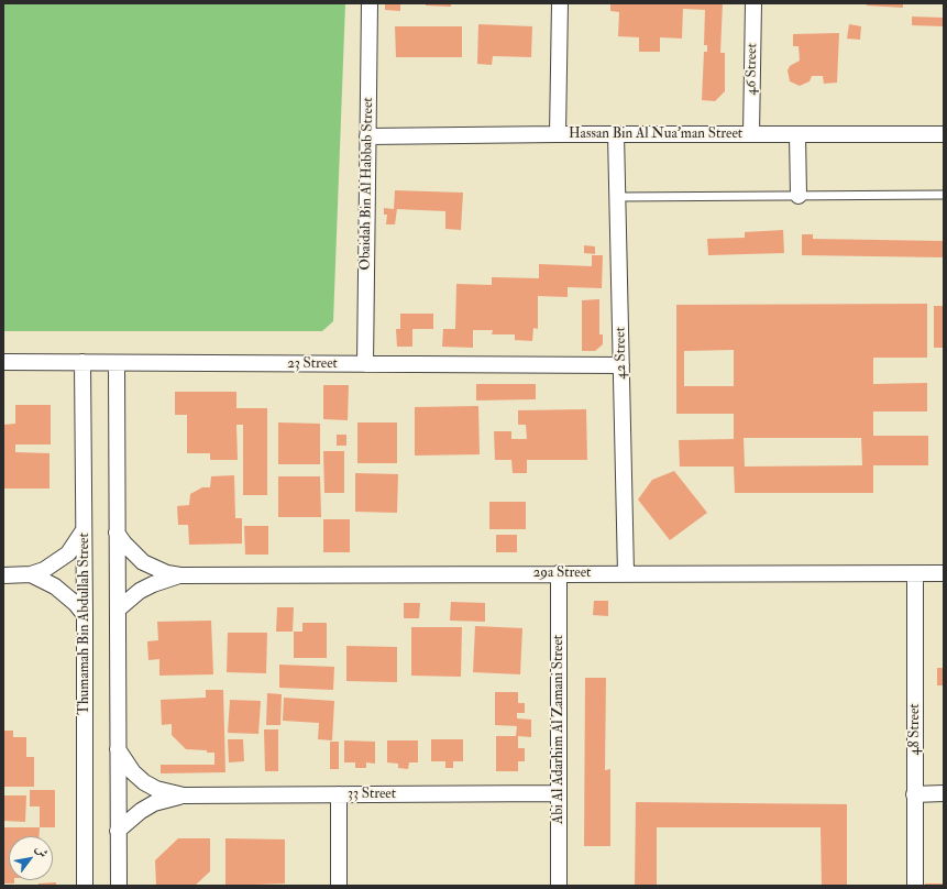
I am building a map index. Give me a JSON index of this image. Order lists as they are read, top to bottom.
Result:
{
  "streets": {
    "street": [
      "46 Street",
      "Hassan Bin Al Nua'man Street",
      "Obaidah Bin Al Habbab Street",
      "42 Street",
      "23 Street",
      "29a Street",
      "Thumamah Bin Abdullah Street",
      "Abi Al Adarhim Al Zamani Street",
      "48 Street",
      "33 Street"
    ]
  },
  "crossings": [
    ["46 Street", "Hassan Bin Al Nua'man Street"],
    ["Hassan Bin Al Nua'man Street", "Obaidah Bin Al Habbab Street"],
    ["Hassan Bin Al Nua'man Street", "42 Street"],
    ["Obaidah Bin Al Habbab Street", "23 Street"],
    ["42 Street", "23 Street"],
    ["42 Street", "29a Street"],
    ["23 Street", "Thumamah Bin Abdullah Street"],
    ["29a Street", "Abi Al Adarhim Al Zamani Street"],
    ["29a Street", "48 Street"],
    ["Abi Al Adarhim Al Zamani Street", "33 Street"]
  ],
  "north": "top right"
}
